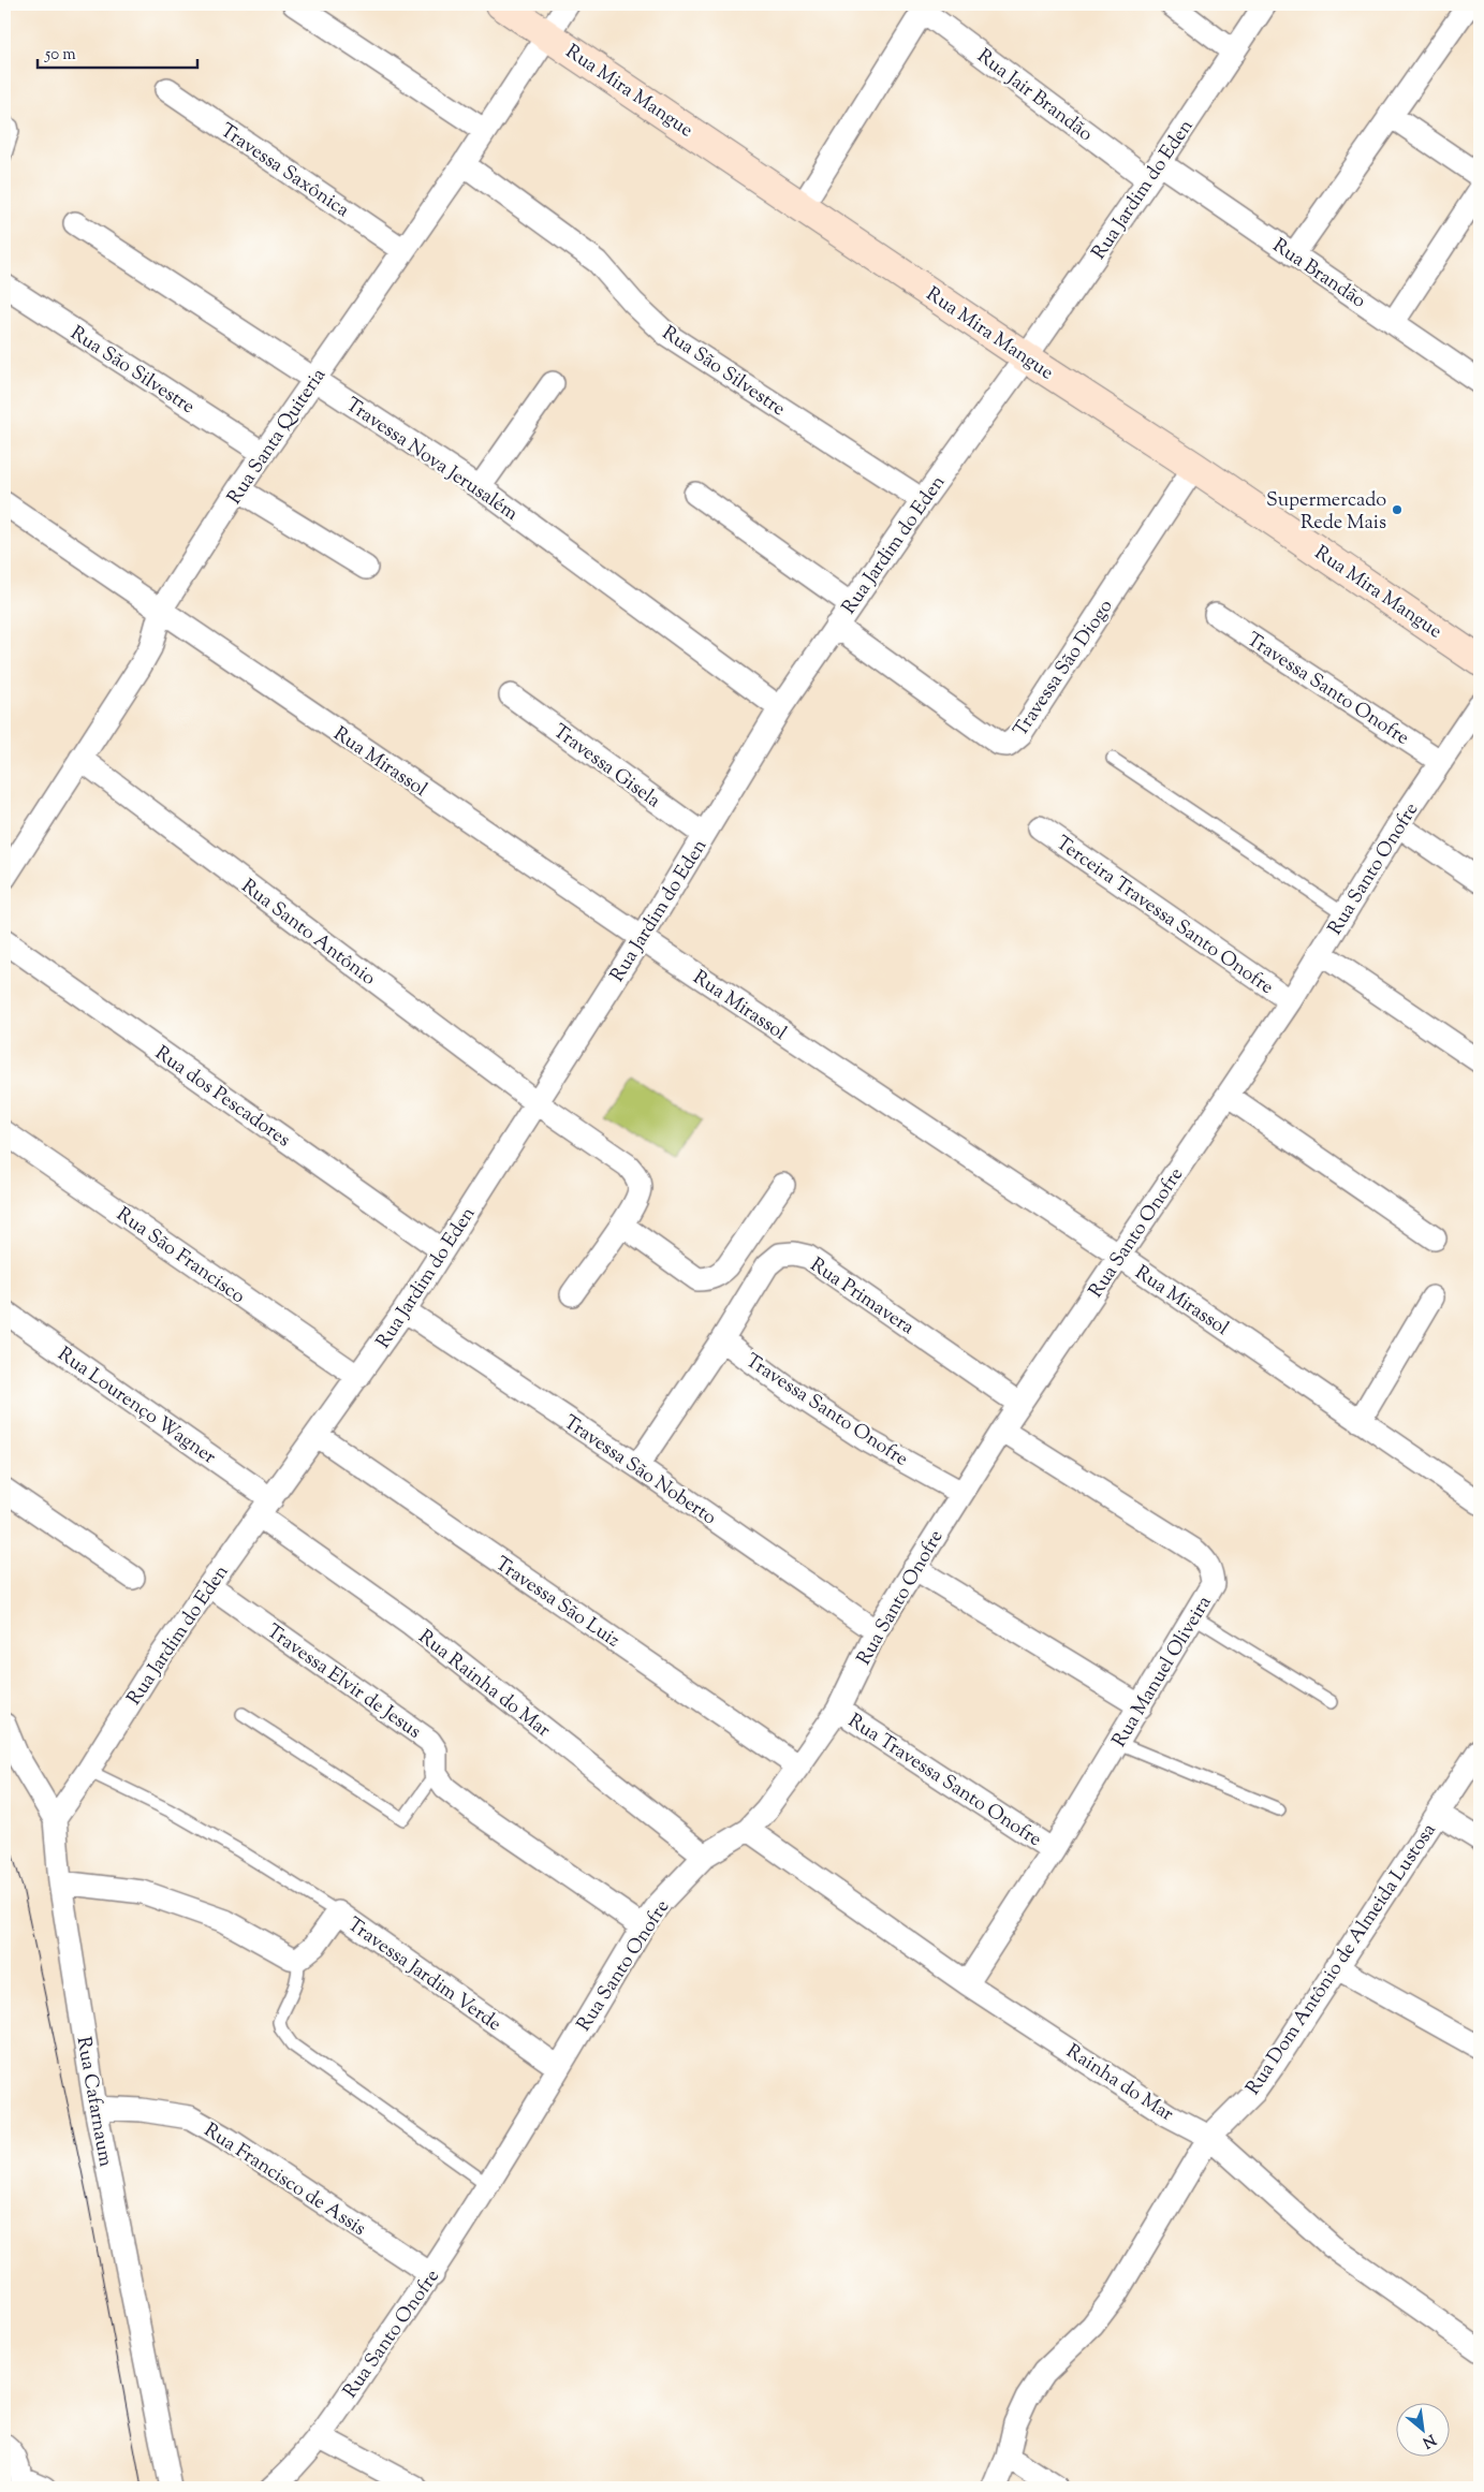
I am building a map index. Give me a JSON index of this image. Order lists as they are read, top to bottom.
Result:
{
  "streets": {
    "main road": ["Rua Mira Mangue"],
    "street": [
      "Rua Jair Brandão",
      "Travessa Saxônica",
      "Rua Jardim do Eden",
      "Rua Brandão",
      "Rua São Silvestre",
      "Rua Santa Quiteria",
      "Travessa Nova Jerusalém",
      "Travessa São Diogo",
      "Travessa Santo Onofre",
      "Rua Mirassol",
      "Travessa Gisela",
      "Rua Santo Onofre",
      "Terceira Travessa Santo Onofre",
      "Rua Santo Antônio",
      "Rua dos Pescadores",
      "Rua São Francisco",
      "Rua Primavera",
      "Rua Lourenço Wagner",
      "Travessa São Noberto",
      "Travessa São Luiz",
      "Rua Manuel Oliveira",
      "Travessa Elvir de Jesus",
      "Rua Rainha do Mar",
      "Rua Travessa Santo Onofre",
      "Rua Dom Antônio de Almeida Lustosa",
      "Travessa Jardim Verde",
      "Rainha do Mar",
      "Rua Cafarnaum",
      "Rua Francisco de Assis"
    ]
  },
  "crossings": [
    ["Rua Mira Mangue", "Rua Jardim do Eden"],
    ["Rua Mira Mangue", "Rua Santa Quiteria"],
    ["Rua Mira Mangue", "Travessa São Diogo"],
    ["Rua Jair Brandão", "Rua Jardim do Eden"],
    ["Rua Jair Brandão", "Rua Brandão"],
    ["Travessa Saxônica", "Rua Santa Quiteria"],
    ["Rua Jardim do Eden", "Rua Brandão"],
    ["Rua Jardim do Eden", "Rua São Silvestre"],
    ["Rua Jardim do Eden", "Travessa Nova Jerusalém"],
    ["Rua Jardim do Eden", "Travessa São Diogo"],
    ["Rua Jardim do Eden", "Rua Mirassol"],
    ["Rua Jardim do Eden", "Travessa Gisela"],
    ["Rua Jardim do Eden", "Rua Santo Antônio"],
    ["Rua Jardim do Eden", "Rua dos Pescadores"],
    ["Rua Jardim do Eden", "Rua São Francisco"],
    ["Rua Jardim do Eden", "Rua Lourenço Wagner"],
    ["Rua Jardim do Eden", "Travessa São Noberto"],
    ["Rua Jardim do Eden", "Travessa São Luiz"],
    ["Rua Jardim do Eden", "Travessa Elvir de Jesus"],
    ["Rua Jardim do Eden", "Rua Rainha do Mar"],
    ["Rua Jardim do Eden", "Rua Cafarnaum"],
    ["Rua São Silvestre", "Rua Santa Quiteria"],
    ["Rua Santa Quiteria", "Travessa Nova Jerusalém"],
    ["Rua Santa Quiteria", "Rua Mirassol"],
    ["Rua Santa Quiteria", "Rua Santo Antônio"],
    ["Travessa Santo Onofre", "Rua Santo Onofre"],
    ["Travessa Santo Onofre", "Rua Primavera"],
    ["Rua Mirassol", "Rua Santo Onofre"],
    ["Rua Santo Onofre", "Terceira Travessa Santo Onofre"],
    ["Rua Santo Onofre", "Rua Primavera"],
    ["Rua Santo Onofre", "Travessa São Noberto"],
    ["Rua Santo Onofre", "Travessa São Luiz"],
    ["Rua Santo Onofre", "Rua Manuel Oliveira"],
    ["Rua Santo Onofre", "Rua Rainha do Mar"],
    ["Rua Santo Onofre", "Rua Travessa Santo Onofre"],
    ["Rua Santo Onofre", "Travessa Jardim Verde"],
    ["Rua Santo Onofre", "Rainha do Mar"],
    ["Rua Santo Onofre", "Rua Francisco de Assis"],
    ["Rua Primavera", "Travessa São Noberto"],
    ["Rua Lourenço Wagner", "Rua Rainha do Mar"],
    ["Rua Manuel Oliveira", "Rua Travessa Santo Onofre"],
    ["Rua Manuel Oliveira", "Rainha do Mar"],
    ["Rua Dom Antônio de Almeida Lustosa", "Rainha do Mar"],
    ["Rua Cafarnaum", "Rua Francisco de Assis"]
  ],
  "places": ["Supermercado Rede Mais"],
  "scale_bar": "50 m",
  "north": "bottom right"
}
